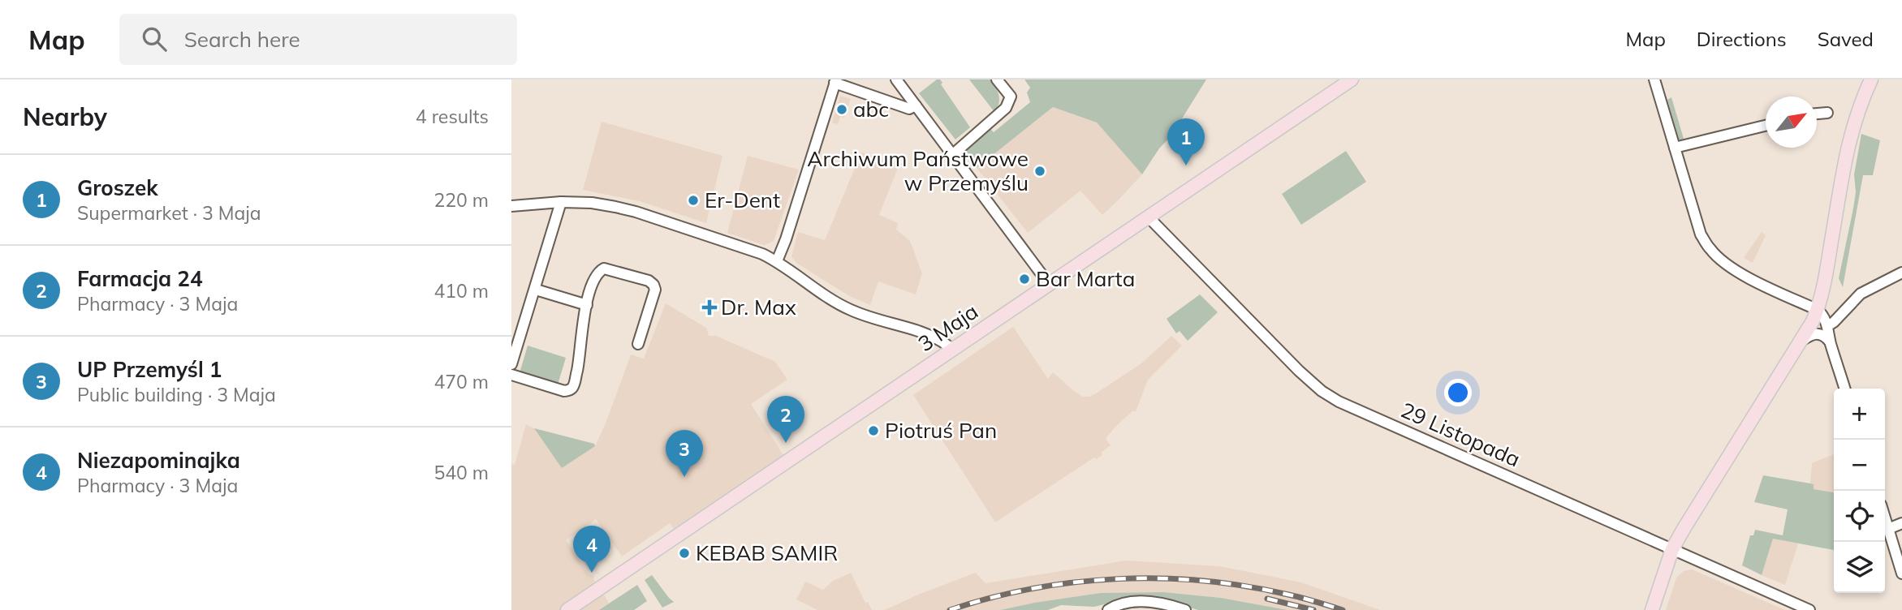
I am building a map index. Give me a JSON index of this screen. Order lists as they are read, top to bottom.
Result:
{
  "streets": {
    "main road": ["3 Maja"],
    "street": ["29 Listopada"]
  },
  "crossings": [
    ["3 Maja", "29 Listopada"]
  ],
  "places": {
    "other": [
      "abc",
      "Archiwum Państwowe w Przemyślu",
      "Er-Dent",
      "Bar Marta",
      "Piotruś Pan",
      "KEBAB SAMIR"
    ],
    "health": ["Dr. Max"]
  },
  "north": "top right",
  "page": {
    "header": "Map",
    "search": "Search here",
    "nav": ["Map", "Directions", "Saved"],
    "heading": ["Nearby", "4 results"],
    "pins": [
      "1",
      "2",
      "3",
      "4"
    ],
    "list": [
      {
        "mark": "1",
        "name": "Groszek",
        "note": "Supermarket · 3 Maja",
        "value": "220 m"
      },
      {
        "mark": "2",
        "name": "Farmacja 24",
        "note": "Pharmacy · 3 Maja",
        "value": "410 m"
      },
      {
        "mark": "3",
        "name": "UP Przemyśl 1",
        "note": "Public building · 3 Maja",
        "value": "470 m"
      },
      {
        "mark": "4",
        "name": "Niezapominajka",
        "note": "Pharmacy · 3 Maja",
        "value": "540 m"
      }
    ],
    "map_buttons": ["+", "−"]
  }
}
